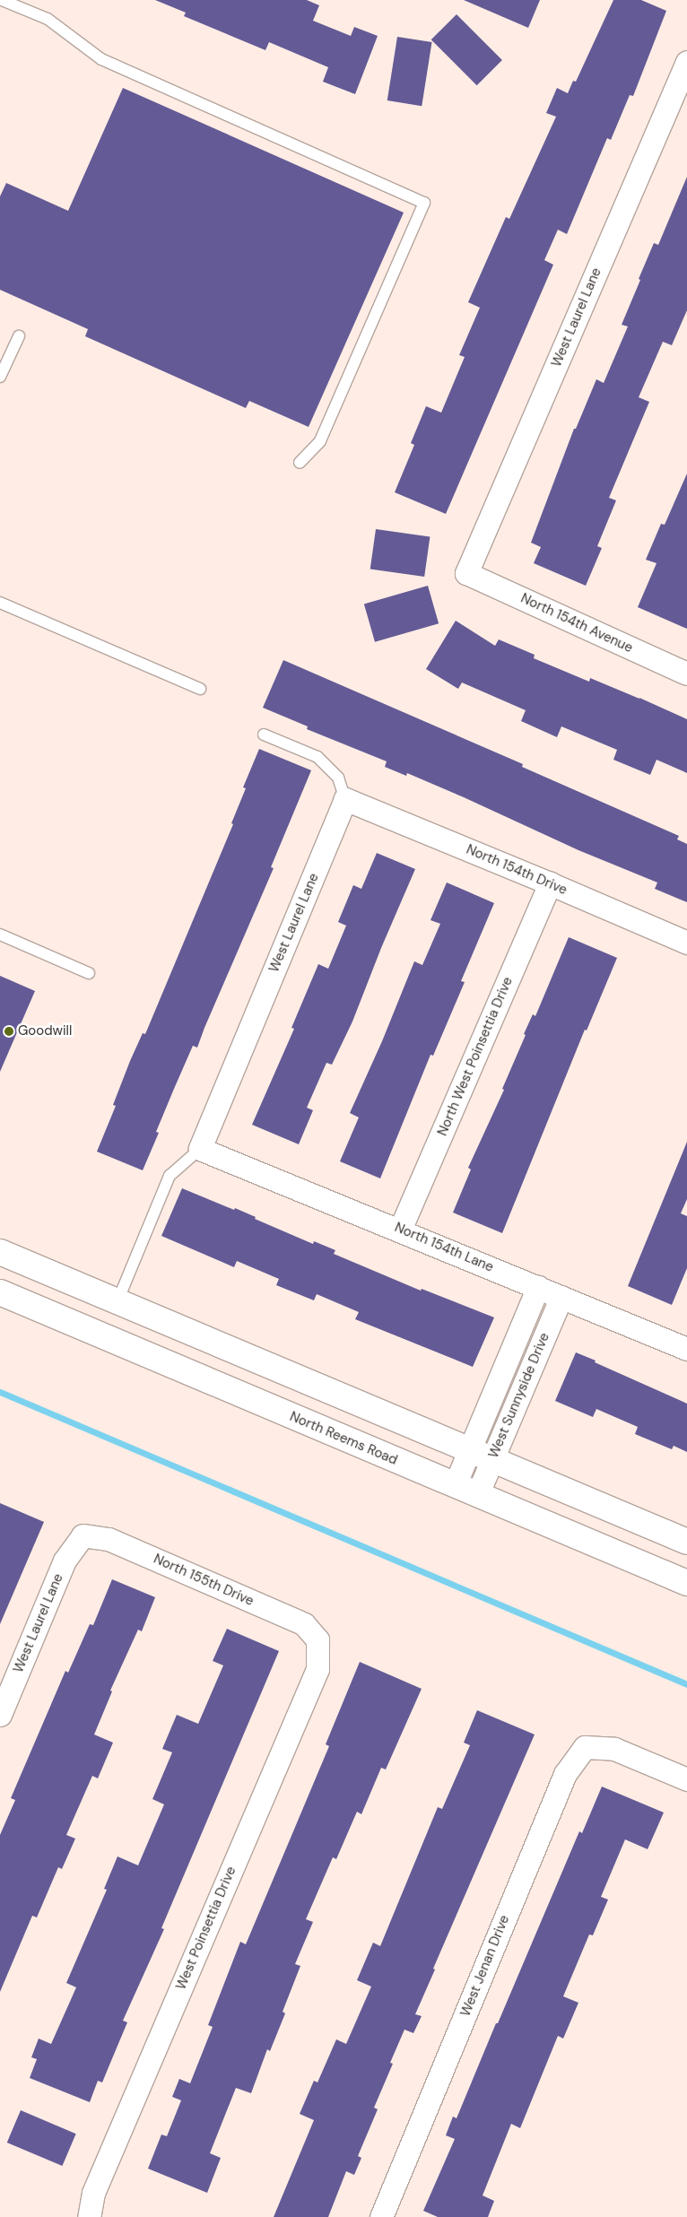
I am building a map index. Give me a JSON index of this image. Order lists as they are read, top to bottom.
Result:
{
  "streets": {
    "main road": ["North Reems Road"],
    "street": [
      "West Laurel Lane",
      "North 154th Avenue",
      "North 154th Drive",
      "North West Poinsettia Drive",
      "North 154th Lane",
      "West Sunnyside Drive",
      "North 155th Drive",
      "West Poinsettia Drive",
      "West Jenan Drive"
    ]
  },
  "crossings": [
    ["West Laurel Lane", "North 154th Avenue"],
    ["West Laurel Lane", "North 154th Drive"],
    ["West Laurel Lane", "North 154th Lane"],
    ["West Laurel Lane", "North 155th Drive"],
    ["North 154th Drive", "North West Poinsettia Drive"],
    ["North West Poinsettia Drive", "North 154th Lane"],
    ["North 154th Lane", "West Sunnyside Drive"],
    ["West Sunnyside Drive", "North Reems Road"],
    ["North 155th Drive", "West Poinsettia Drive"]
  ],
  "places": ["Goodwill"]
}
